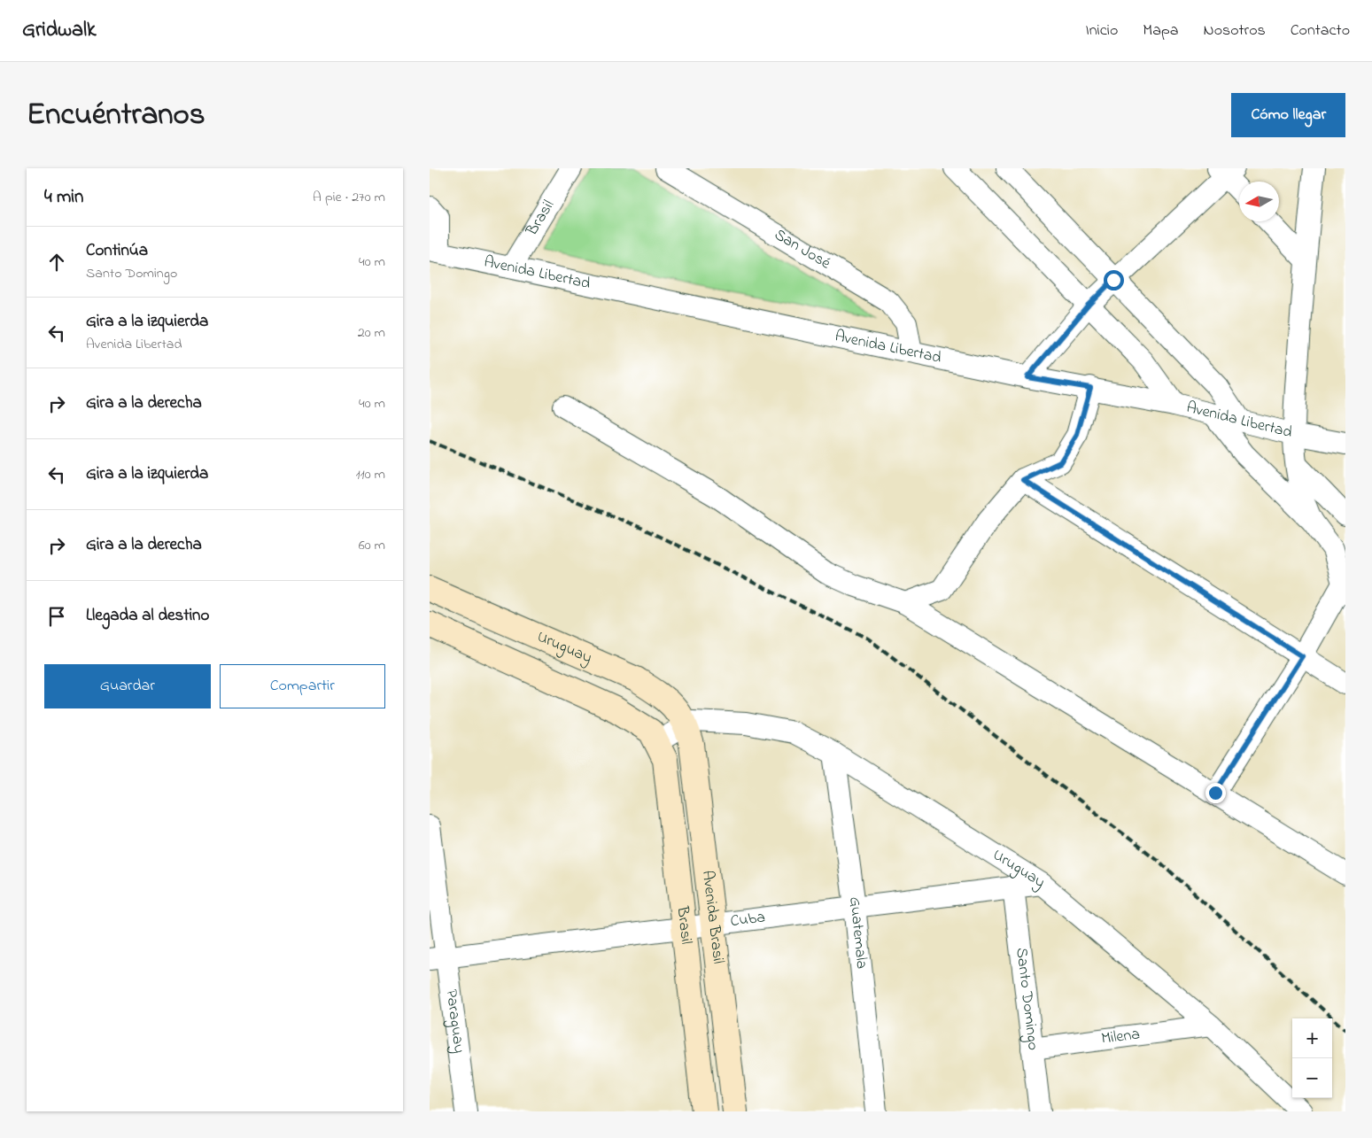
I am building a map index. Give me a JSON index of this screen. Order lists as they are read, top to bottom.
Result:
{
  "streets": {
    "street": [
      "Brasil",
      "San José",
      "Avenida Libertad",
      "Uruguay",
      "Avenida Brasil",
      "Cuba",
      "Guatemala",
      "Santo Domingo",
      "Paraguay",
      "Milena"
    ]
  },
  "crossings": [
    ["Brasil", "Avenida Libertad"],
    ["Brasil", "Uruguay"],
    ["Brasil", "Cuba"],
    ["San José", "Avenida Libertad"],
    ["Uruguay", "Avenida Brasil"],
    ["Uruguay", "Cuba"],
    ["Uruguay", "Guatemala"],
    ["Uruguay", "Milena"],
    ["Avenida Brasil", "Cuba"],
    ["Cuba", "Guatemala"],
    ["Cuba", "Santo Domingo"],
    ["Cuba", "Paraguay"],
    ["Santo Domingo", "Milena"]
  ],
  "north": "left",
  "page": {
    "header": "Gridwalk",
    "nav": [
      "Inicio",
      "Mapa",
      "Nosotros",
      "Contacto"
    ],
    "title": "Encuéntranos",
    "buttons": [
      "Cómo llegar",
      ["Guardar", "Compartir"]
    ],
    "heading": ["4 min", "A pie · 270 m"],
    "list": [
      ["Continúa", "Santo Domingo", "40 m"],
      ["Gira a la izquierda", "Avenida Libertad", "20 m"],
      ["Gira a la derecha", "40 m"],
      ["Gira a la izquierda", "110 m"],
      ["Gira a la derecha", "60 m"],
      "Llegada al destino"
    ],
    "map_buttons": ["+", "−"]
  }
}
